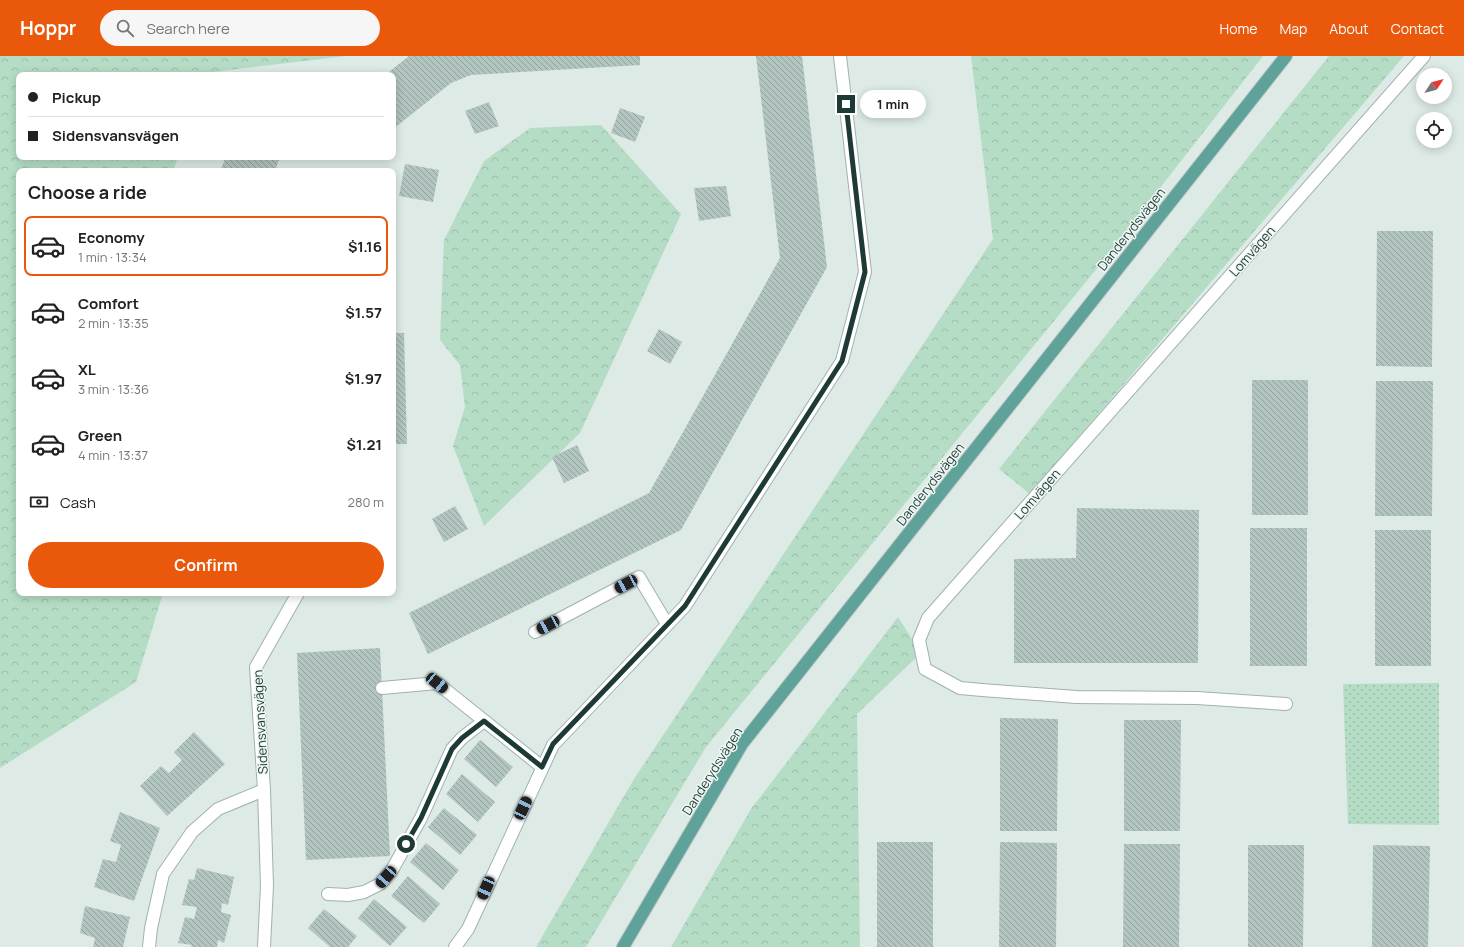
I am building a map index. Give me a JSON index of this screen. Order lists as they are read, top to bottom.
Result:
{
  "streets": {
    "main road": ["Danderydsvägen"],
    "street": ["Lomvägen", "Sidensvansvägen"]
  },
  "north": "top right",
  "page": {
    "header": "Hoppr",
    "search": "Search here",
    "nav": [
      "Home",
      "Map",
      "About",
      "Contact"
    ],
    "banner": ["Pickup", "Sidensvansvägen"],
    "bubble": "1 min",
    "heading": "Choose a ride",
    "list": [
      {
        "name": "Economy",
        "note": "1 min · 13:34",
        "value": "$1.16"
      },
      {
        "name": "Comfort",
        "note": "2 min · 13:35",
        "value": "$1.57"
      },
      {
        "name": "XL",
        "note": "3 min · 13:36",
        "value": "$1.97"
      },
      {
        "name": "Green",
        "note": "4 min · 13:37",
        "value": "$1.21"
      }
    ],
    "pay": ["Cash", "280 m"],
    "buttons": "Confirm"
  }
}
